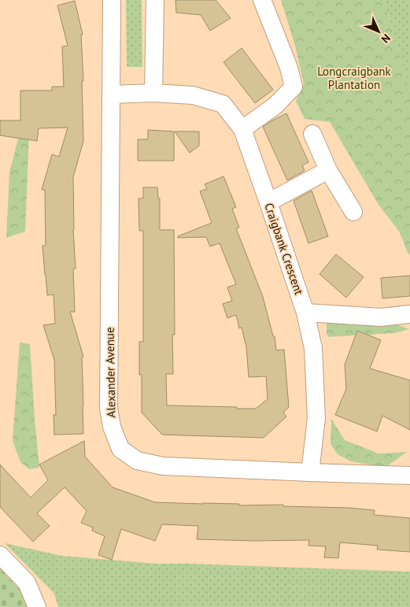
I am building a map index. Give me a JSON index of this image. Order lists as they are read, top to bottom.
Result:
{
  "streets": {
    "street": ["Craigbank Crescent", "Alexander Avenue"]
  },
  "crossings": [
    ["Craigbank Crescent", "Alexander Avenue"]
  ],
  "parks": ["Longcraigbank Plantation"],
  "north": "bottom right"
}
